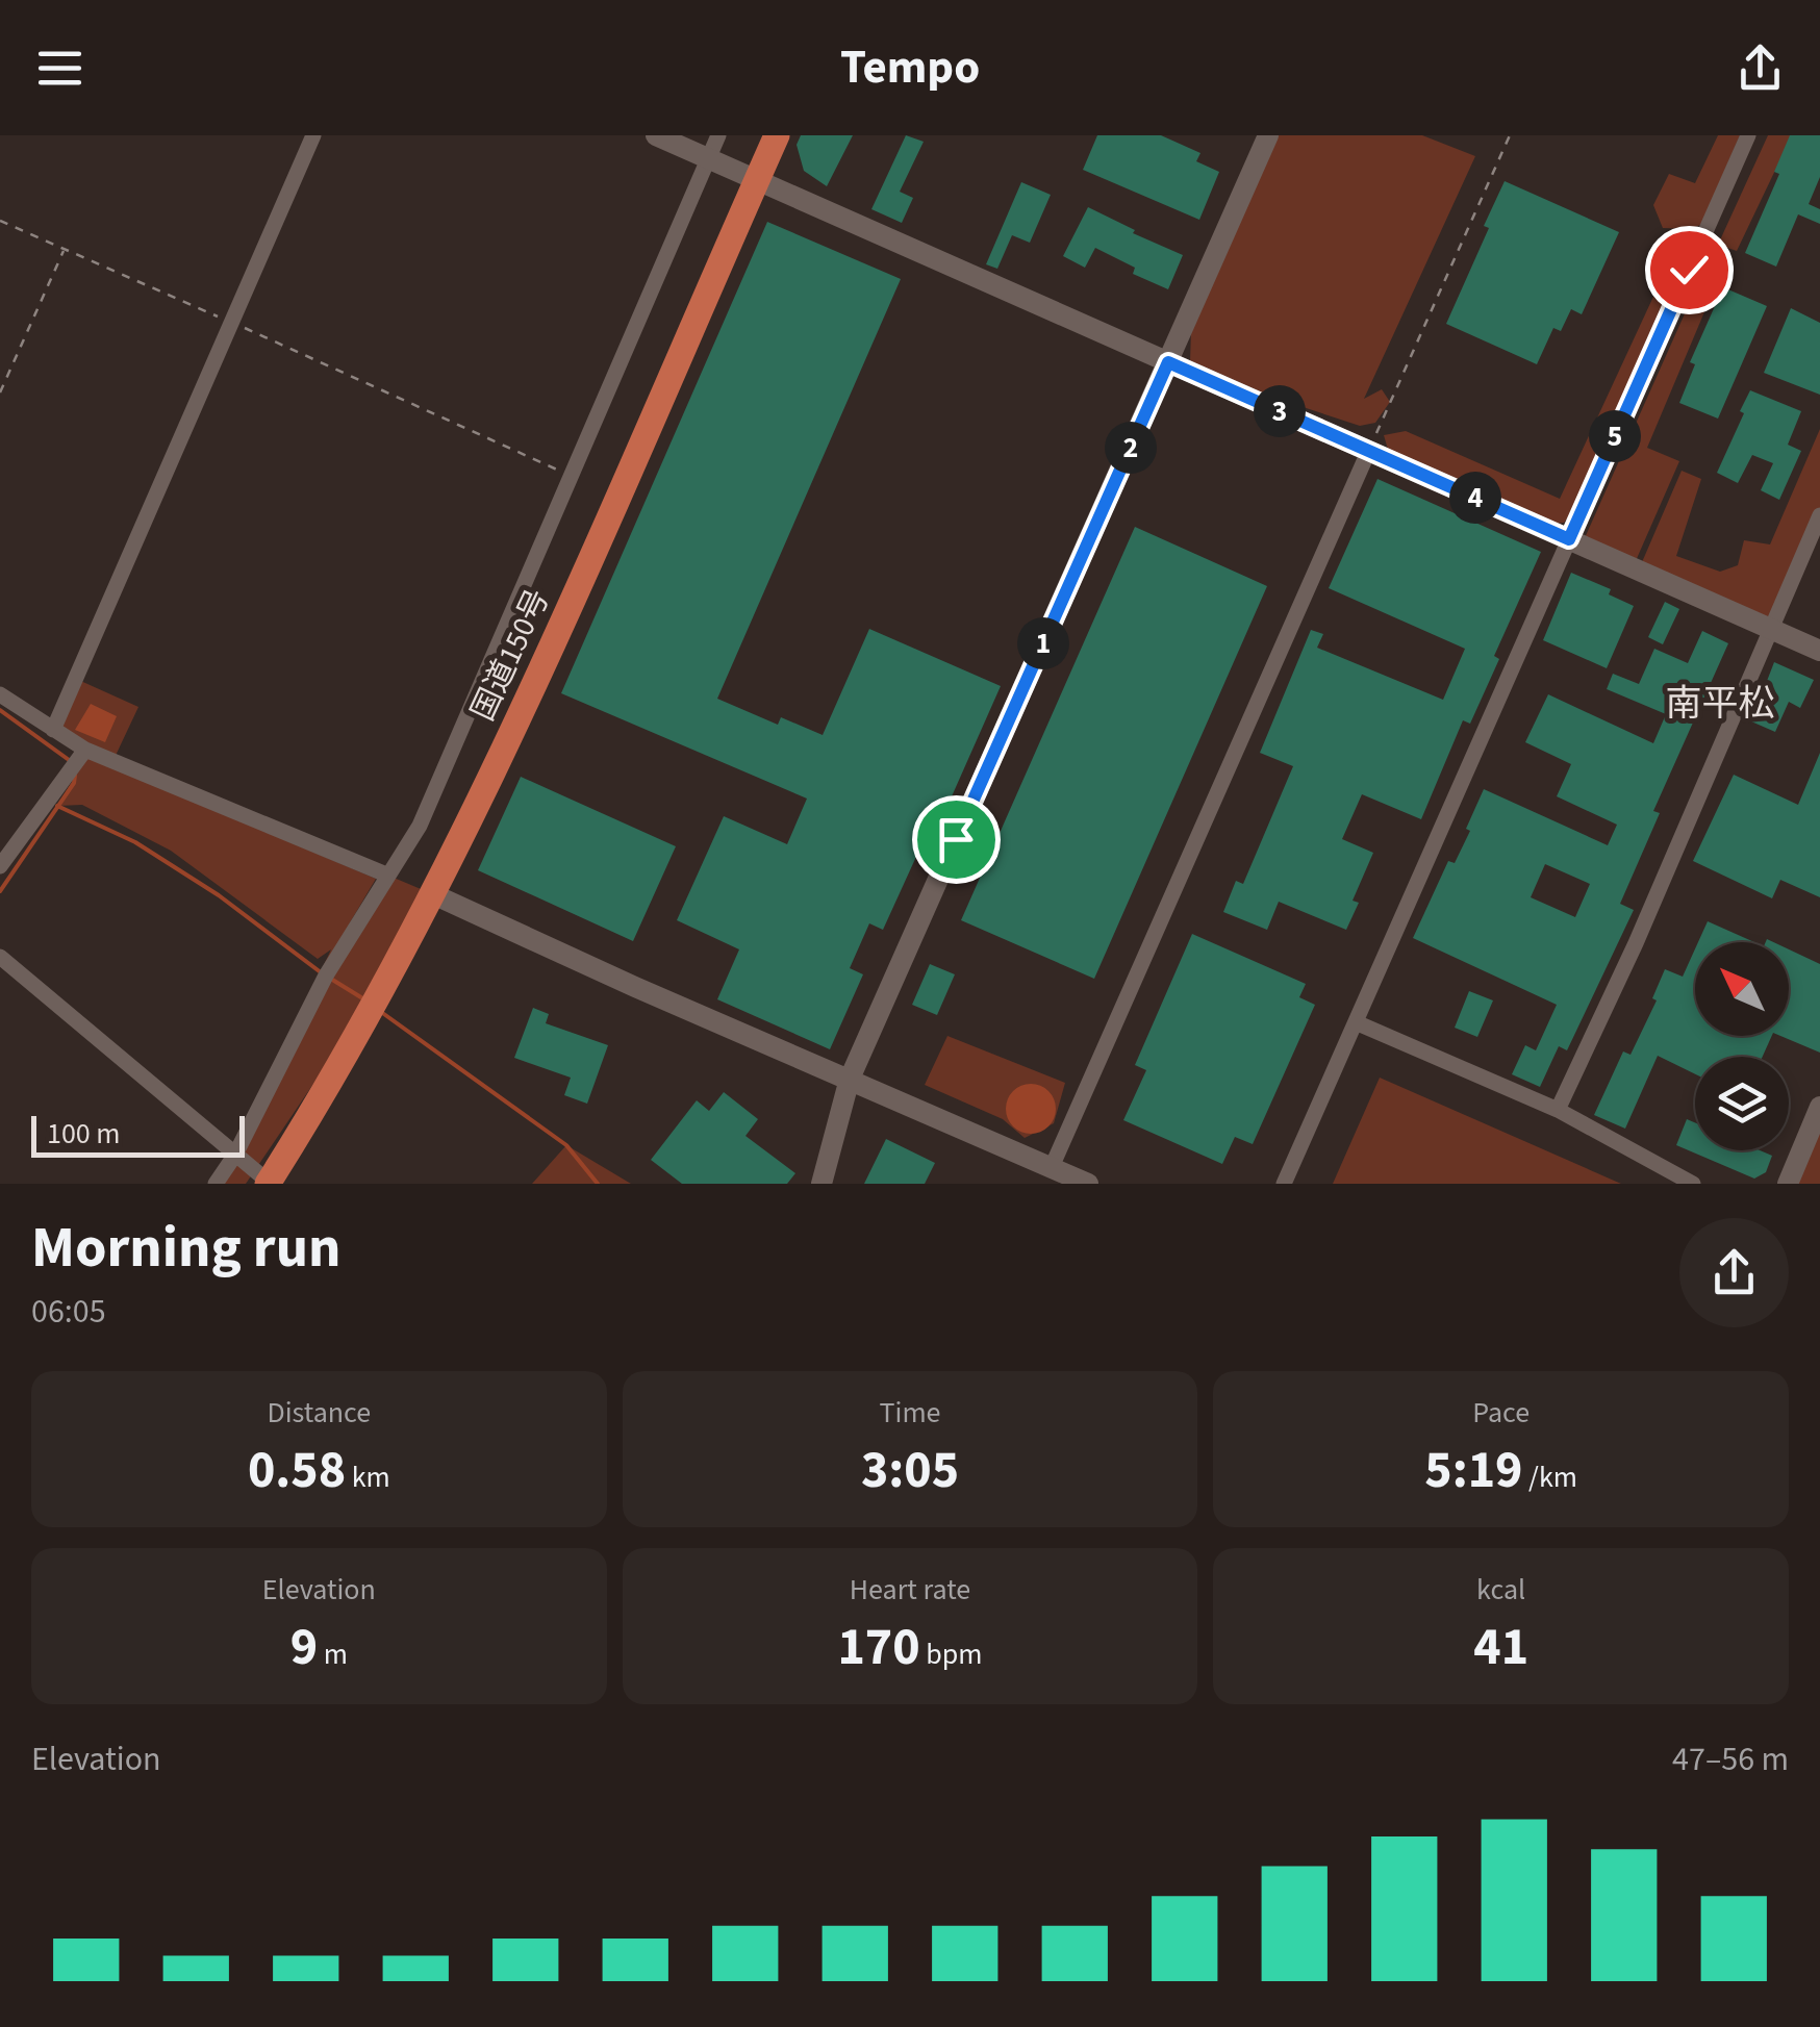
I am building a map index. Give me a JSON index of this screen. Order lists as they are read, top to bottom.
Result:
{
  "streets": {
    "highway": ["国道150号"]
  },
  "districts": ["南平松"],
  "scale_bar": "100 m",
  "north": "top left",
  "page": {
    "header": "Tempo",
    "pins": [
      "3",
      "5",
      "2",
      "4",
      "1"
    ],
    "scale": "100 m",
    "heading": ["Morning run", "06:05"],
    "stats": [
      ["Distance", "0.58 km"],
      ["Time", "3:05"],
      ["Pace", "5:19 /km"],
      ["Elevation", "9 m"],
      ["Heart rate", "170 bpm"],
      ["kcal", "41"]
    ],
    "chart": ["Elevation", "47–56 m"]
  }
}
